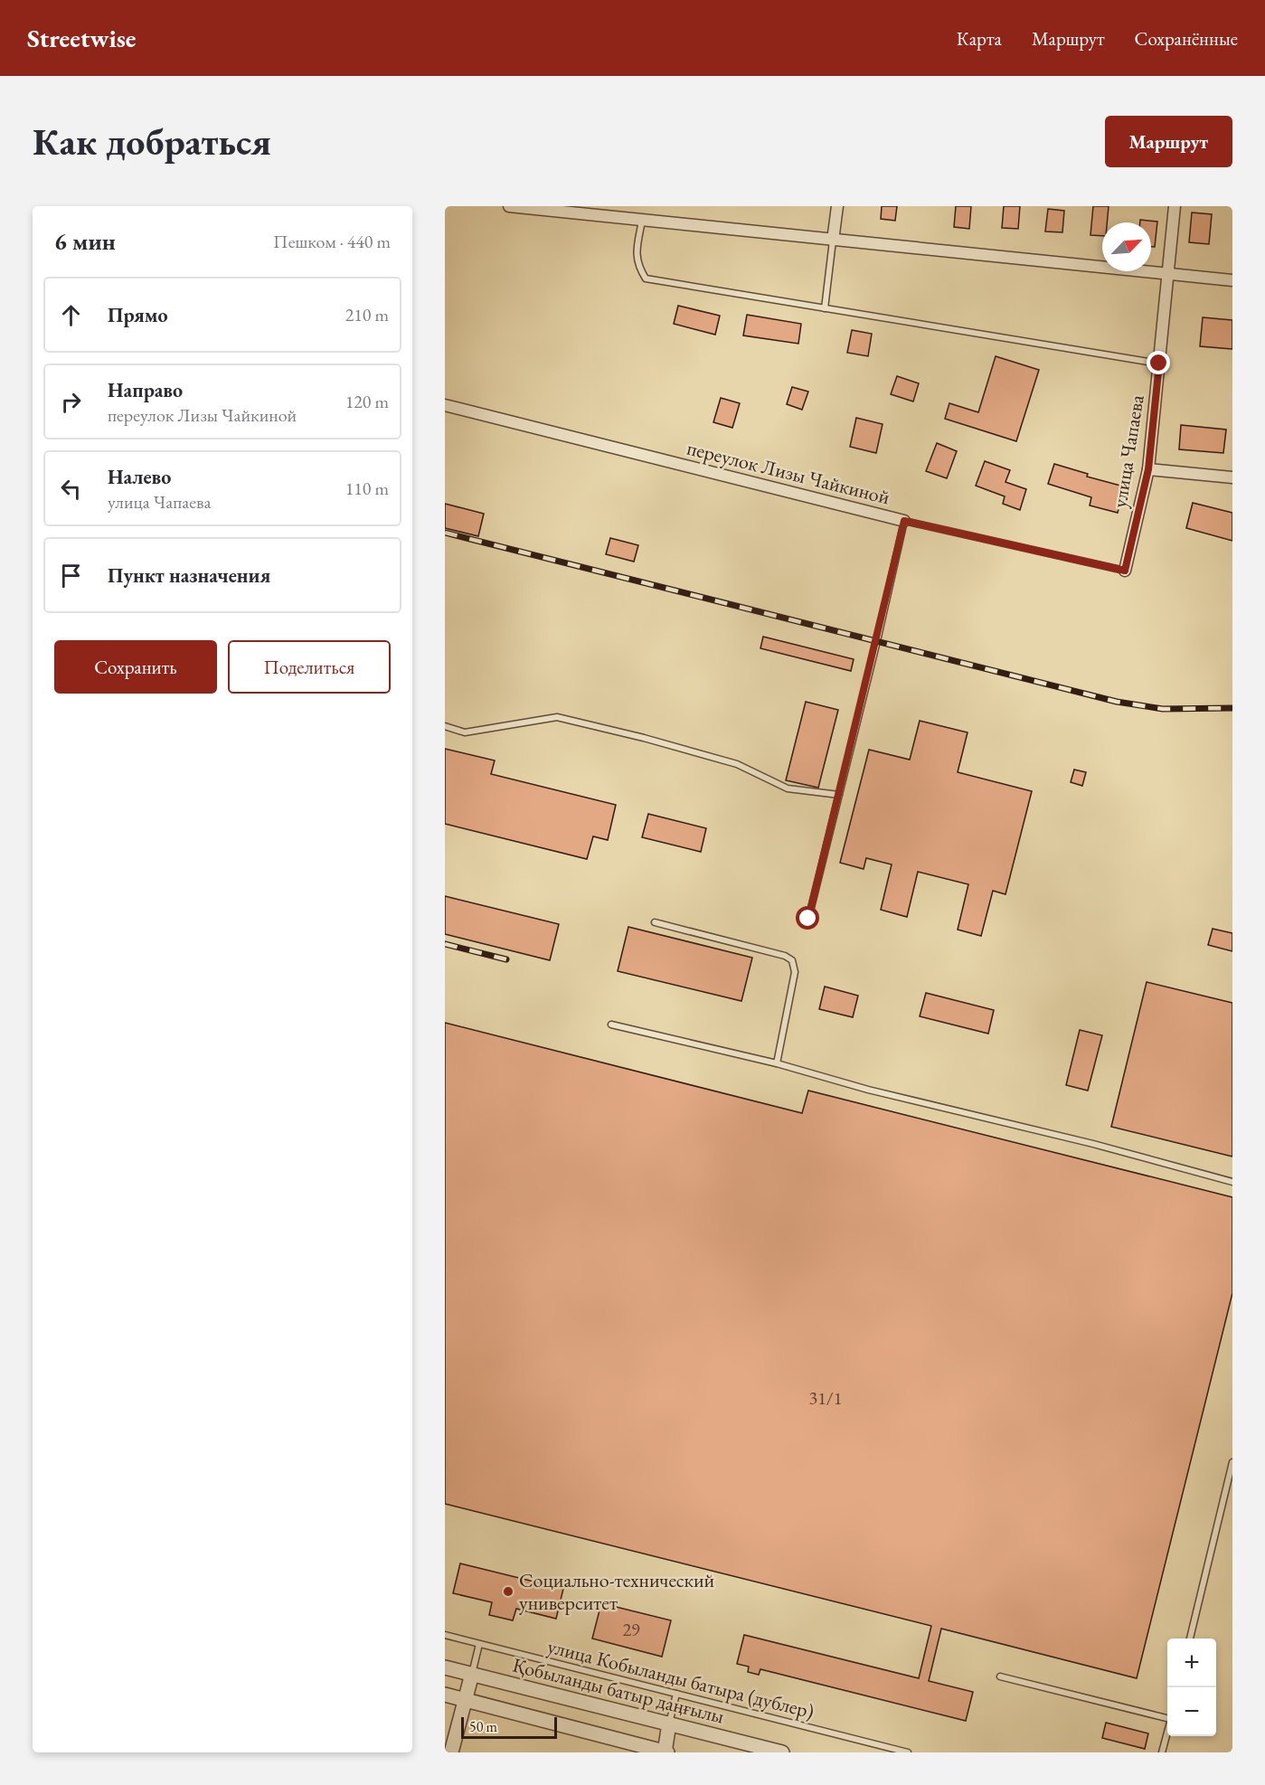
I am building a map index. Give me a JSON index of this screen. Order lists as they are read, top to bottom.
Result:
{
  "streets": {
    "street": ["улица Чапаева", "переулок Лизы Чайкиной", "Қобыланды батыр даңғылы"],
    "lane": ["улица Кобыланды батыра (дублер)"]
  },
  "crossings": [
    ["улица Чапаева", "переулок Лизы Чайкиной"]
  ],
  "places": ["Социально-технический университет"],
  "house_numbers": ["31/1", "29"],
  "scale_bar": "50 m",
  "north": "top right",
  "page": {
    "header": "Streetwise",
    "nav": ["Карта", "Маршрут", "Сохранённые"],
    "buttons": [
      "Маршрут",
      ["Сохранить", "Поделиться"]
    ],
    "title": "Как добраться",
    "heading": ["6 мин", "Пешком · 440 m"],
    "list": [
      ["Прямо", "210 m"],
      ["Направо", "переулок Лизы Чайкиной", "120 m"],
      ["Налево", "улица Чапаева", "110 m"],
      "Пункт назначения"
    ],
    "map_buttons": ["+", "−"],
    "scale": "50 m"
  }
}
